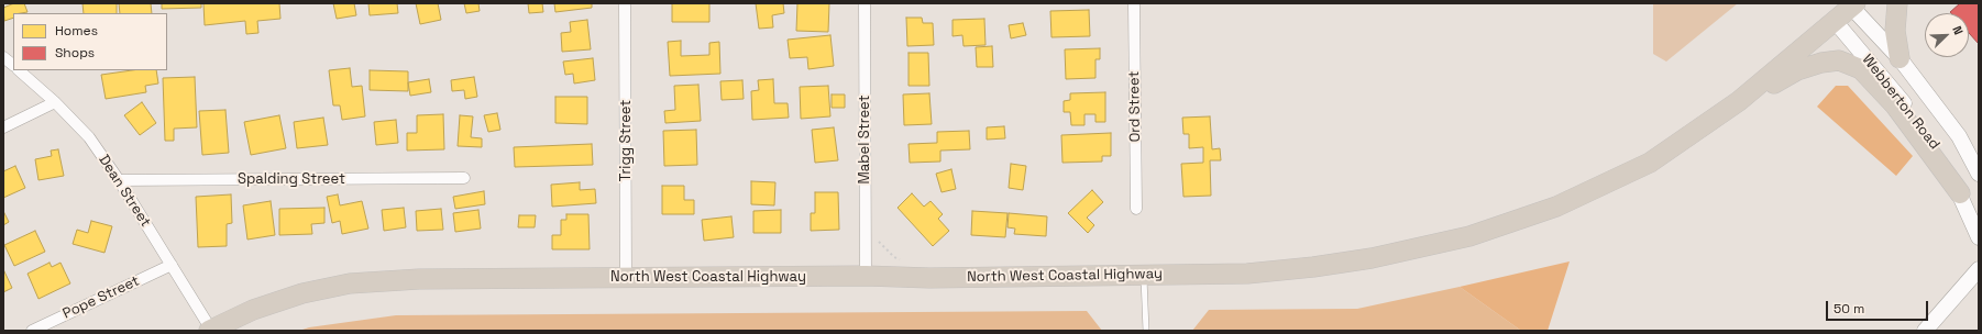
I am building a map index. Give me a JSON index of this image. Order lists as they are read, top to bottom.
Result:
{
  "streets": {
    "highway": ["North West Coastal Highway"],
    "main road": ["Webberton Road"],
    "street": [
      "Ord Street",
      "Mabel Street",
      "Trigg Street",
      "Spalding Street",
      "Dean Street",
      "Pope Street"
    ]
  },
  "crossings": [
    ["Webberton Road", "North West Coastal Highway"],
    ["Mabel Street", "North West Coastal Highway"],
    ["Trigg Street", "North West Coastal Highway"],
    ["Spalding Street", "Dean Street"],
    ["Dean Street", "North West Coastal Highway"],
    ["Dean Street", "Pope Street"]
  ],
  "legend": ["Homes", "Shops"],
  "scale_bar": "50 m",
  "north": "top right"
}
